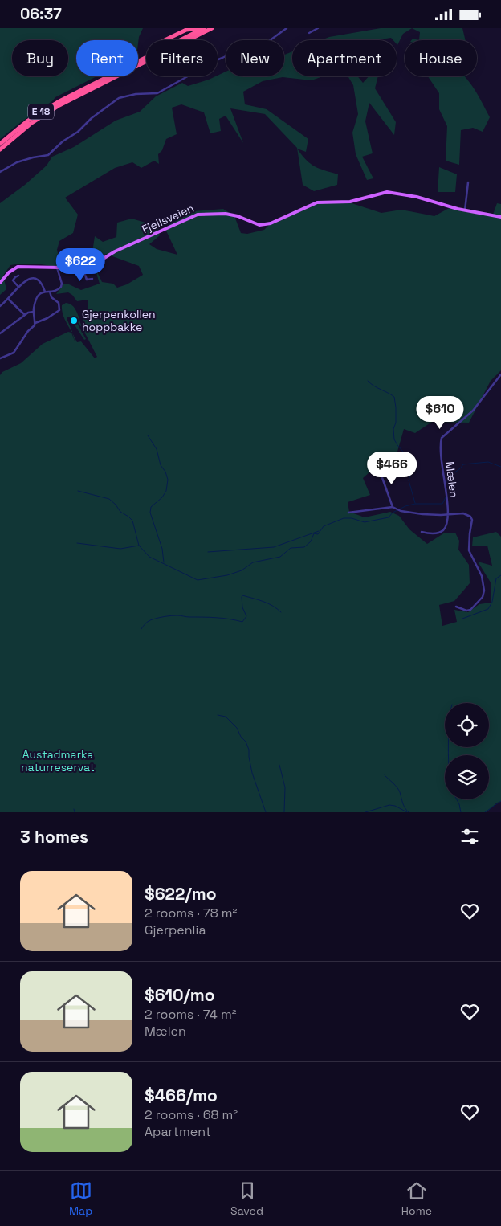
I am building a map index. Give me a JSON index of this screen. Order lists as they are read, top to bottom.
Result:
{
  "streets": {
    "highway": ["E 18"],
    "main road": ["Fjellsveien"],
    "street": ["Mælen"]
  },
  "parks": ["Austadmarka naturreservat"],
  "places": ["Gjerpenkollen hoppbakke"],
  "page": {
    "status": "06:37",
    "chip": [
      "Buy",
      "Rent",
      "Filters",
      "New",
      "Apartment",
      "House"
    ],
    "price": ["$622", "$610", "$466"],
    "heading": "3 homes",
    "list": [
      {
        "name": "$622/mo",
        "note": "2 rooms · 78 m² · Gjerpenlia"
      },
      {
        "name": "$610/mo",
        "note": "2 rooms · 74 m² · Mælen"
      },
      {
        "name": "$466/mo",
        "note": "2 rooms · 68 m² · Apartment"
      }
    ],
    "tabs": ["Map", "Saved", "Home"]
  }
}
